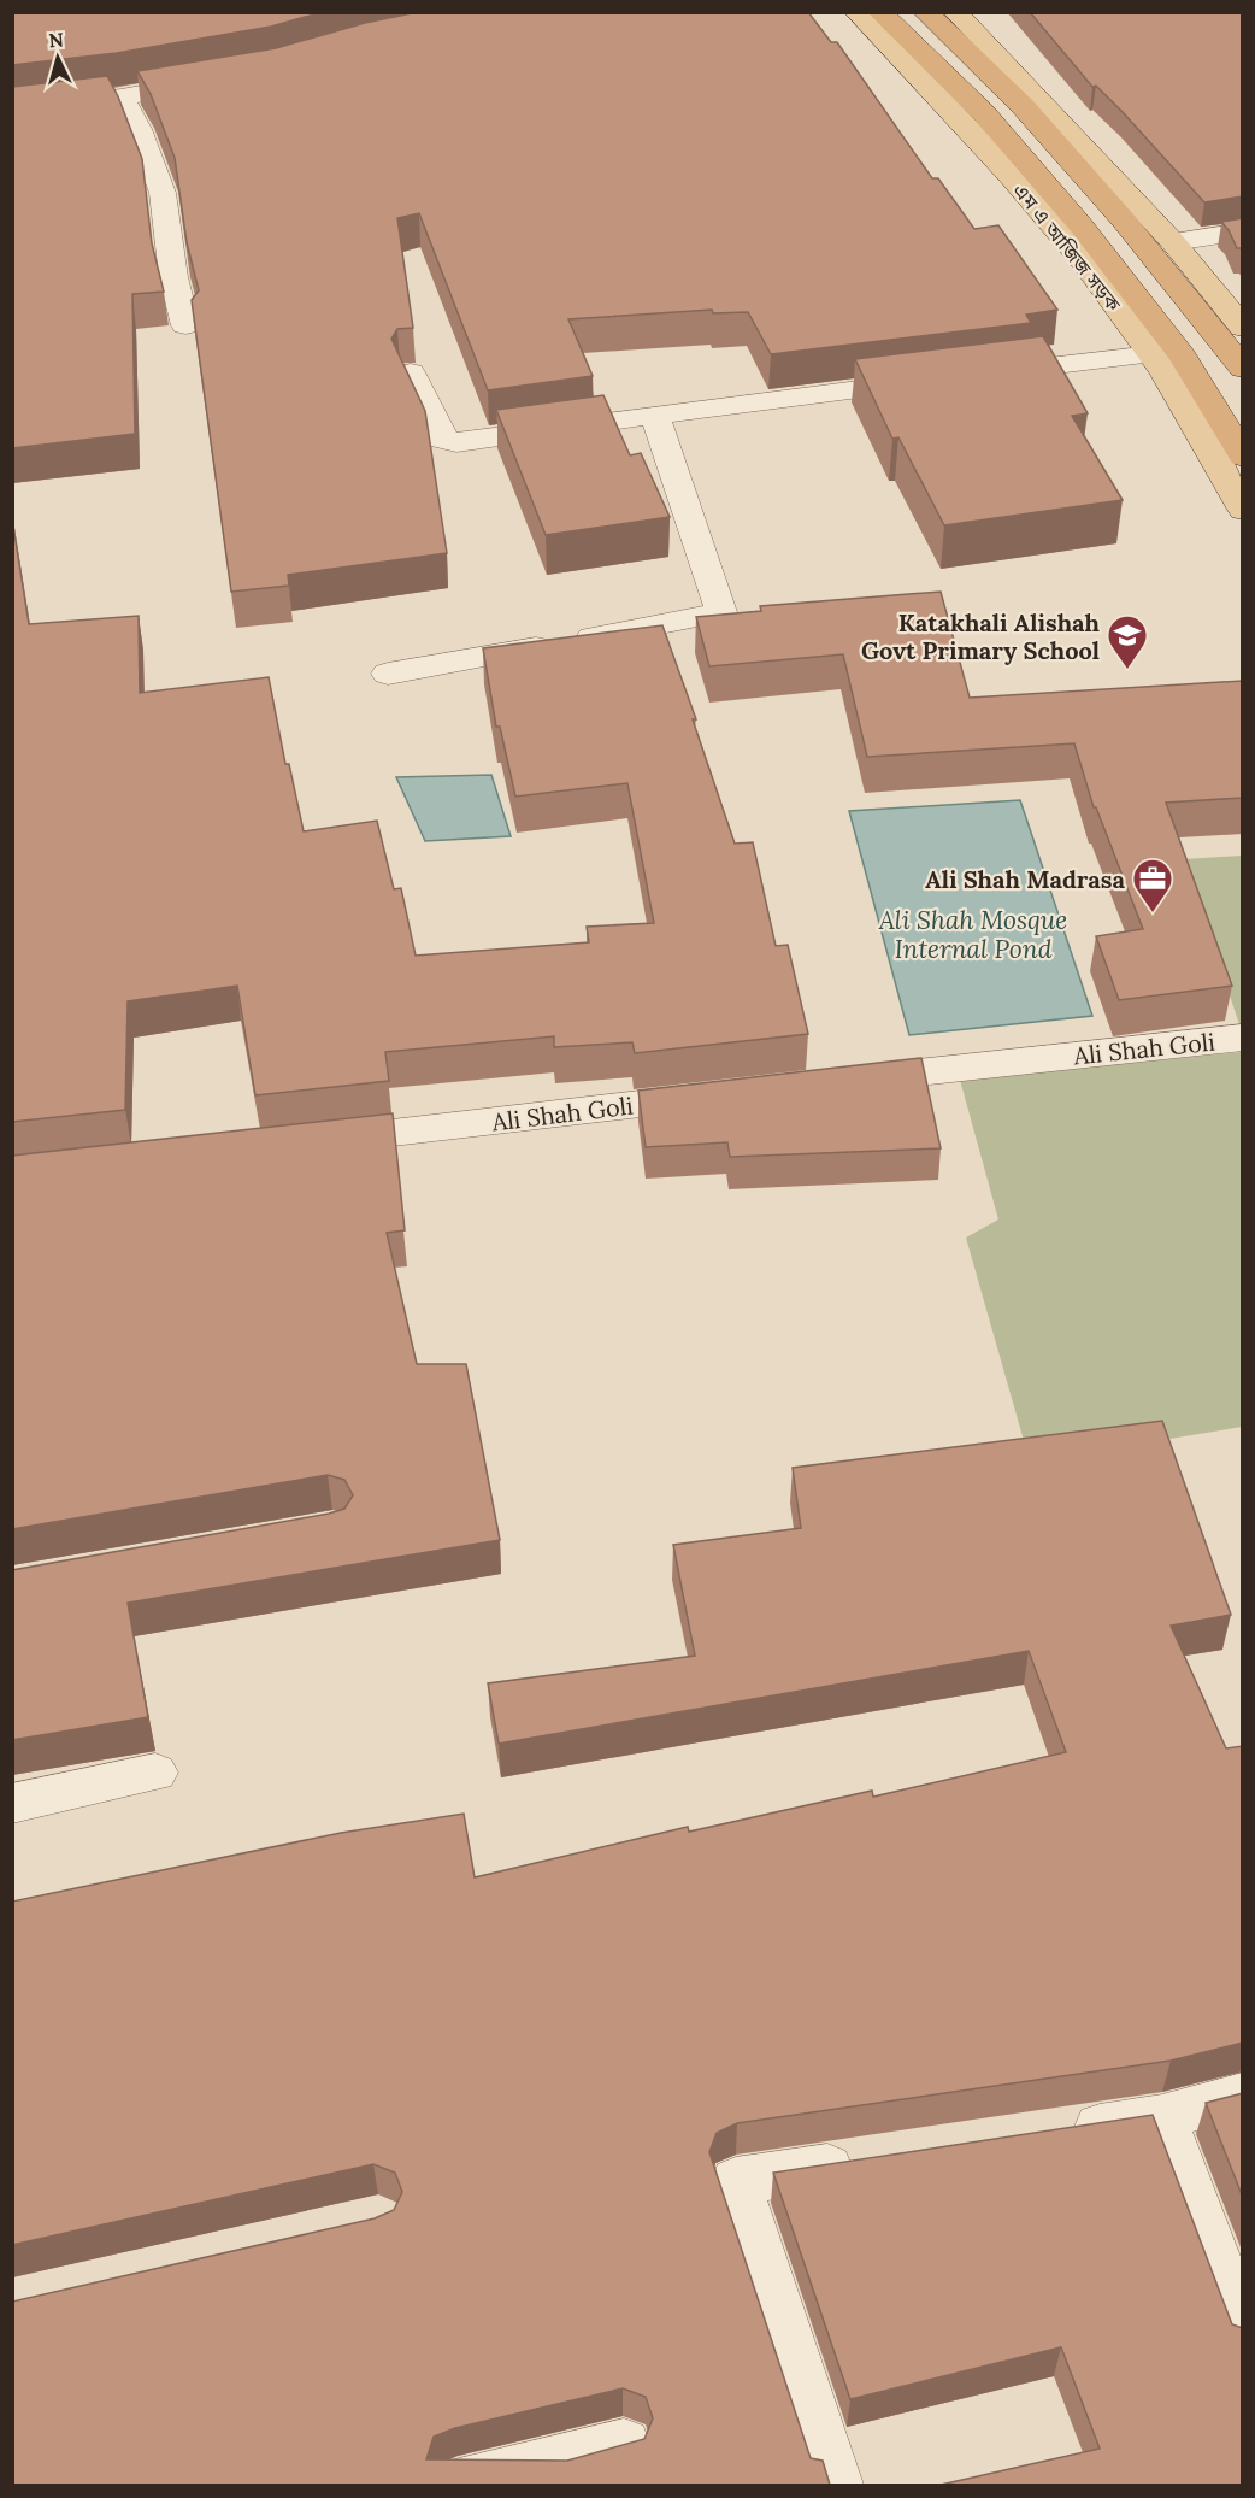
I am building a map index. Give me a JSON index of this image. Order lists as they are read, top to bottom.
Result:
{
  "streets": {
    "main road": ["এম এ আজিজ সড়ক"],
    "street": ["Ali Shah Goli"]
  },
  "water": ["Ali Shah Mosque Internal Pond"],
  "places": {
    "school or university": ["Katakhali Alishah Govt Primary School"],
    "office": ["Ali Shah Madrasa"]
  },
  "north": "top"
}
